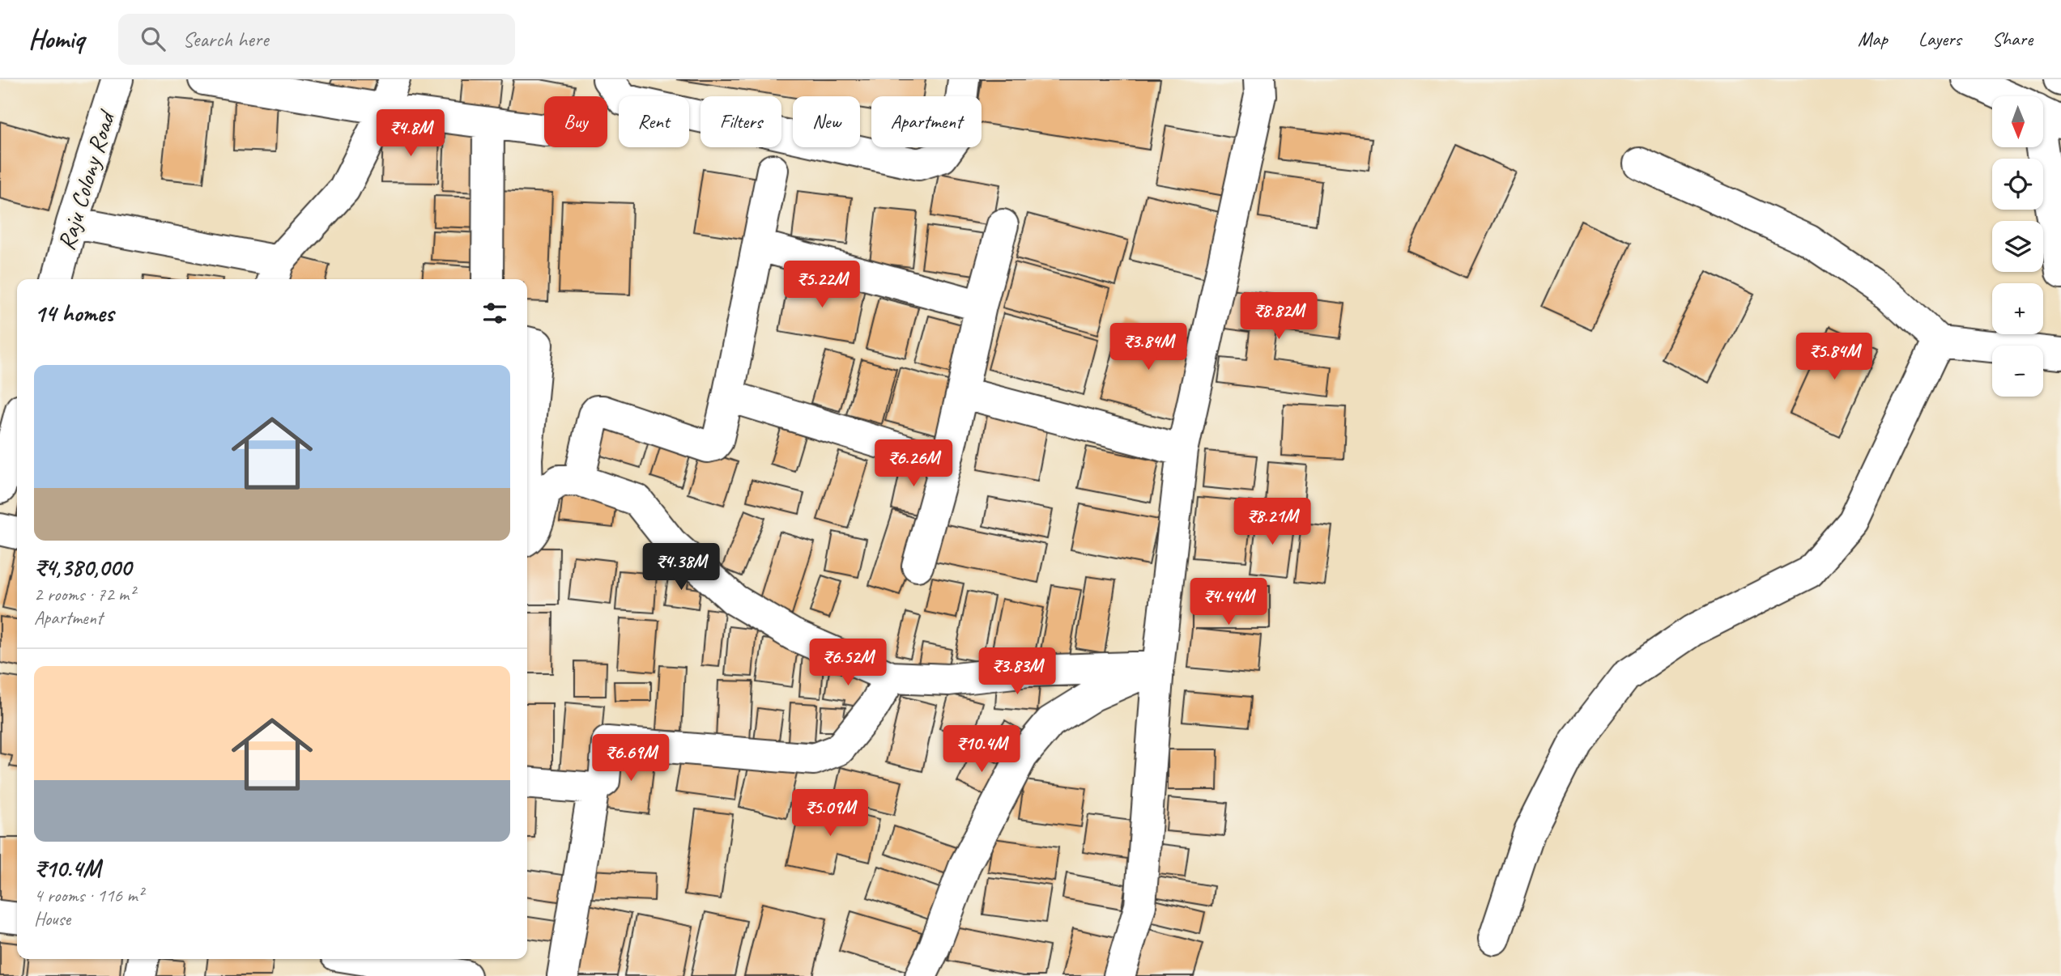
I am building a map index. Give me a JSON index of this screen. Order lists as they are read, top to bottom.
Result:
{
  "streets": {
    "street": ["Raju Colony Road"]
  },
  "north": "bottom",
  "page": {
    "header": "Homiq",
    "search": "Search here",
    "nav": ["Map", "Layers", "Share"],
    "map_buttons": ["+", "−"],
    "chip": [
      "Buy",
      "Rent",
      "Filters",
      "New",
      "Apartment"
    ],
    "price": [
      "₹4.8M",
      "₹5.22M",
      "₹8.82M",
      "₹3.84M",
      "₹5.84M",
      "₹6.26M",
      "₹8.21M",
      "₹4.38M",
      "₹4.44M",
      "₹6.52M",
      "₹3.83M",
      "₹10.4M",
      "₹6.69M",
      "₹5.09M"
    ],
    "heading": "14 homes",
    "list": [
      {
        "name": "₹4,380,000",
        "note": "2 rooms · 72 m² · Apartment"
      },
      {
        "name": "₹10.4M",
        "note": "4 rooms · 116 m² · House"
      }
    ]
  }
}
